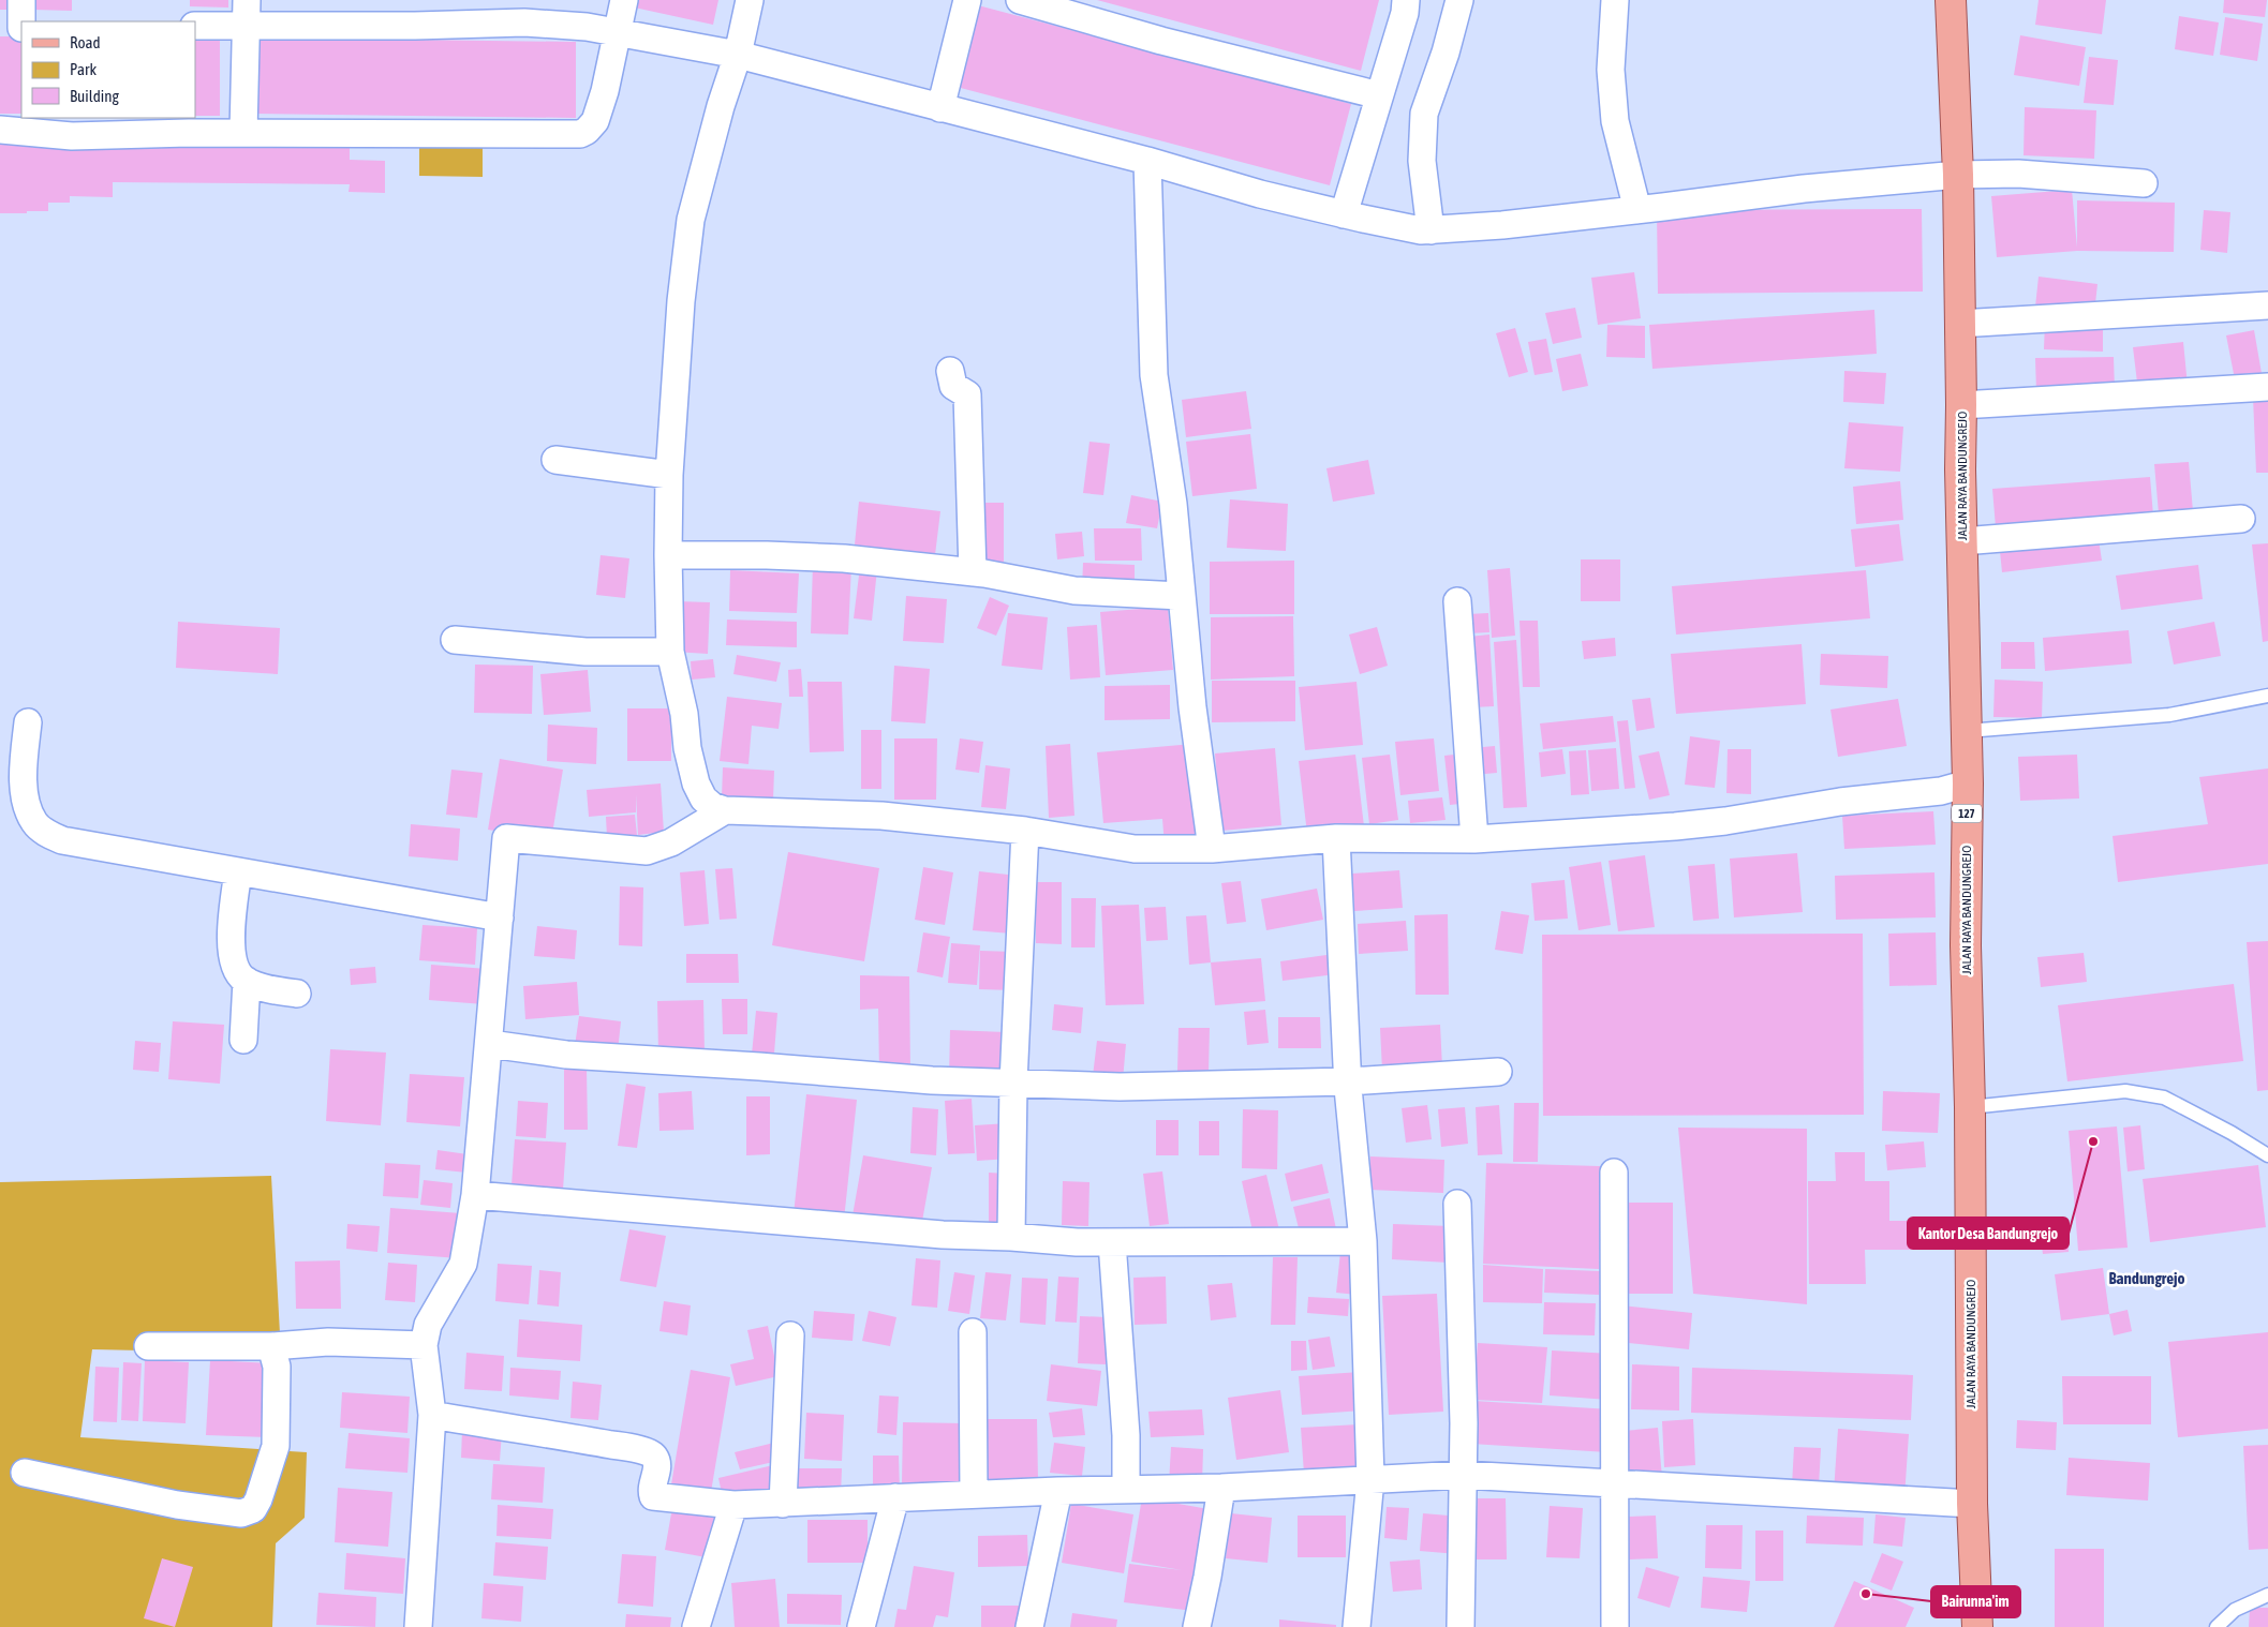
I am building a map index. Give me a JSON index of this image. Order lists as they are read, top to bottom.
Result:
{
  "streets": {
    "main road": ["JALAN RAYA BANDUNGREJO", "127"]
  },
  "districts": ["Bandungrejo"],
  "places": ["Kantor Desa Bandungrejo", "Bairunna'im"],
  "legend": ["Road", "Park", "Building"]
}
